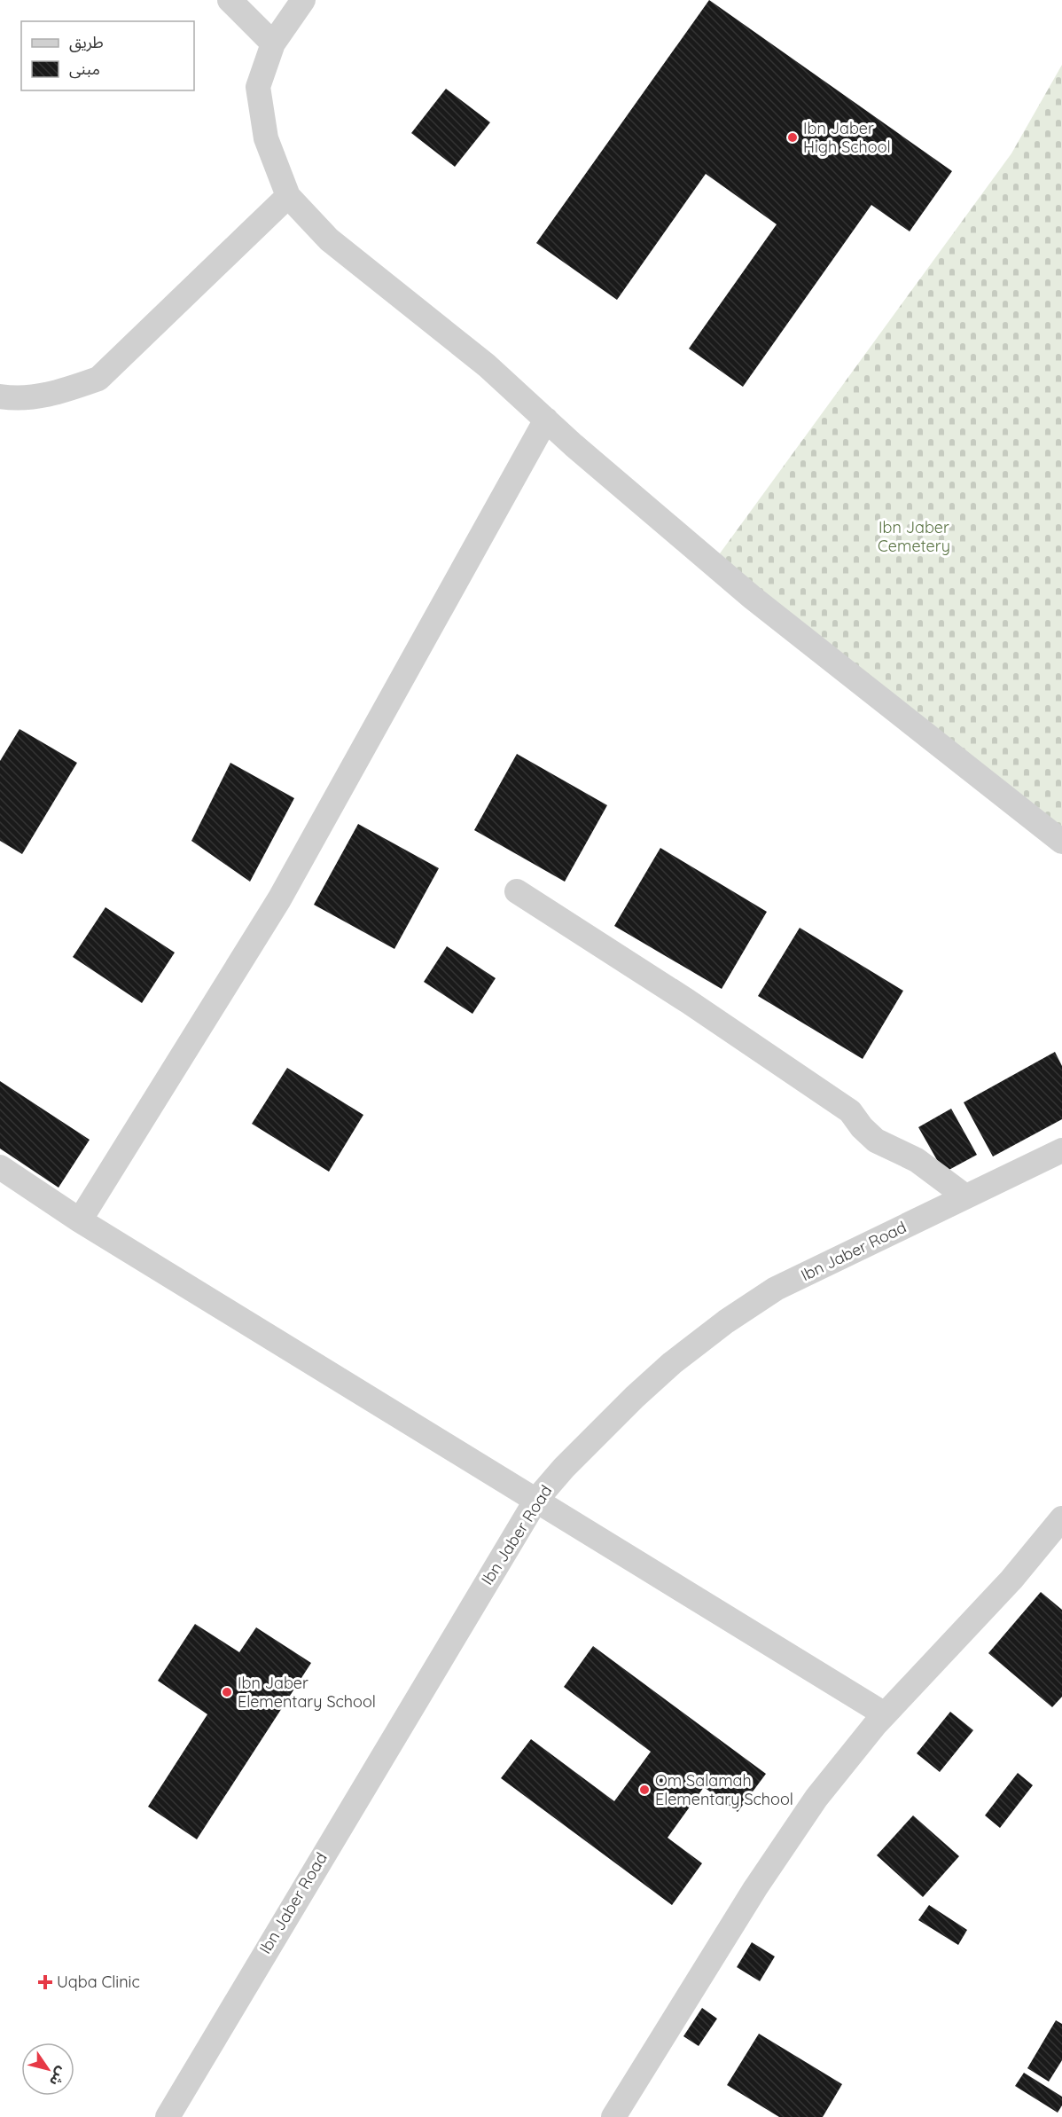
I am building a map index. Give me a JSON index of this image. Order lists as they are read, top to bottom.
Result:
{
  "streets": {
    "street": ["Ibn Jaber Road"]
  },
  "parks": ["Ibn Jaber Cemetery"],
  "places": {
    "other": ["Ibn Jaber High School", "Ibn Jaber Elementary School", "Om Salamah Elementary School"],
    "health": ["Uqba Clinic"]
  },
  "legend": ["طريق", "مبنى"],
  "north": "bottom right"
}
